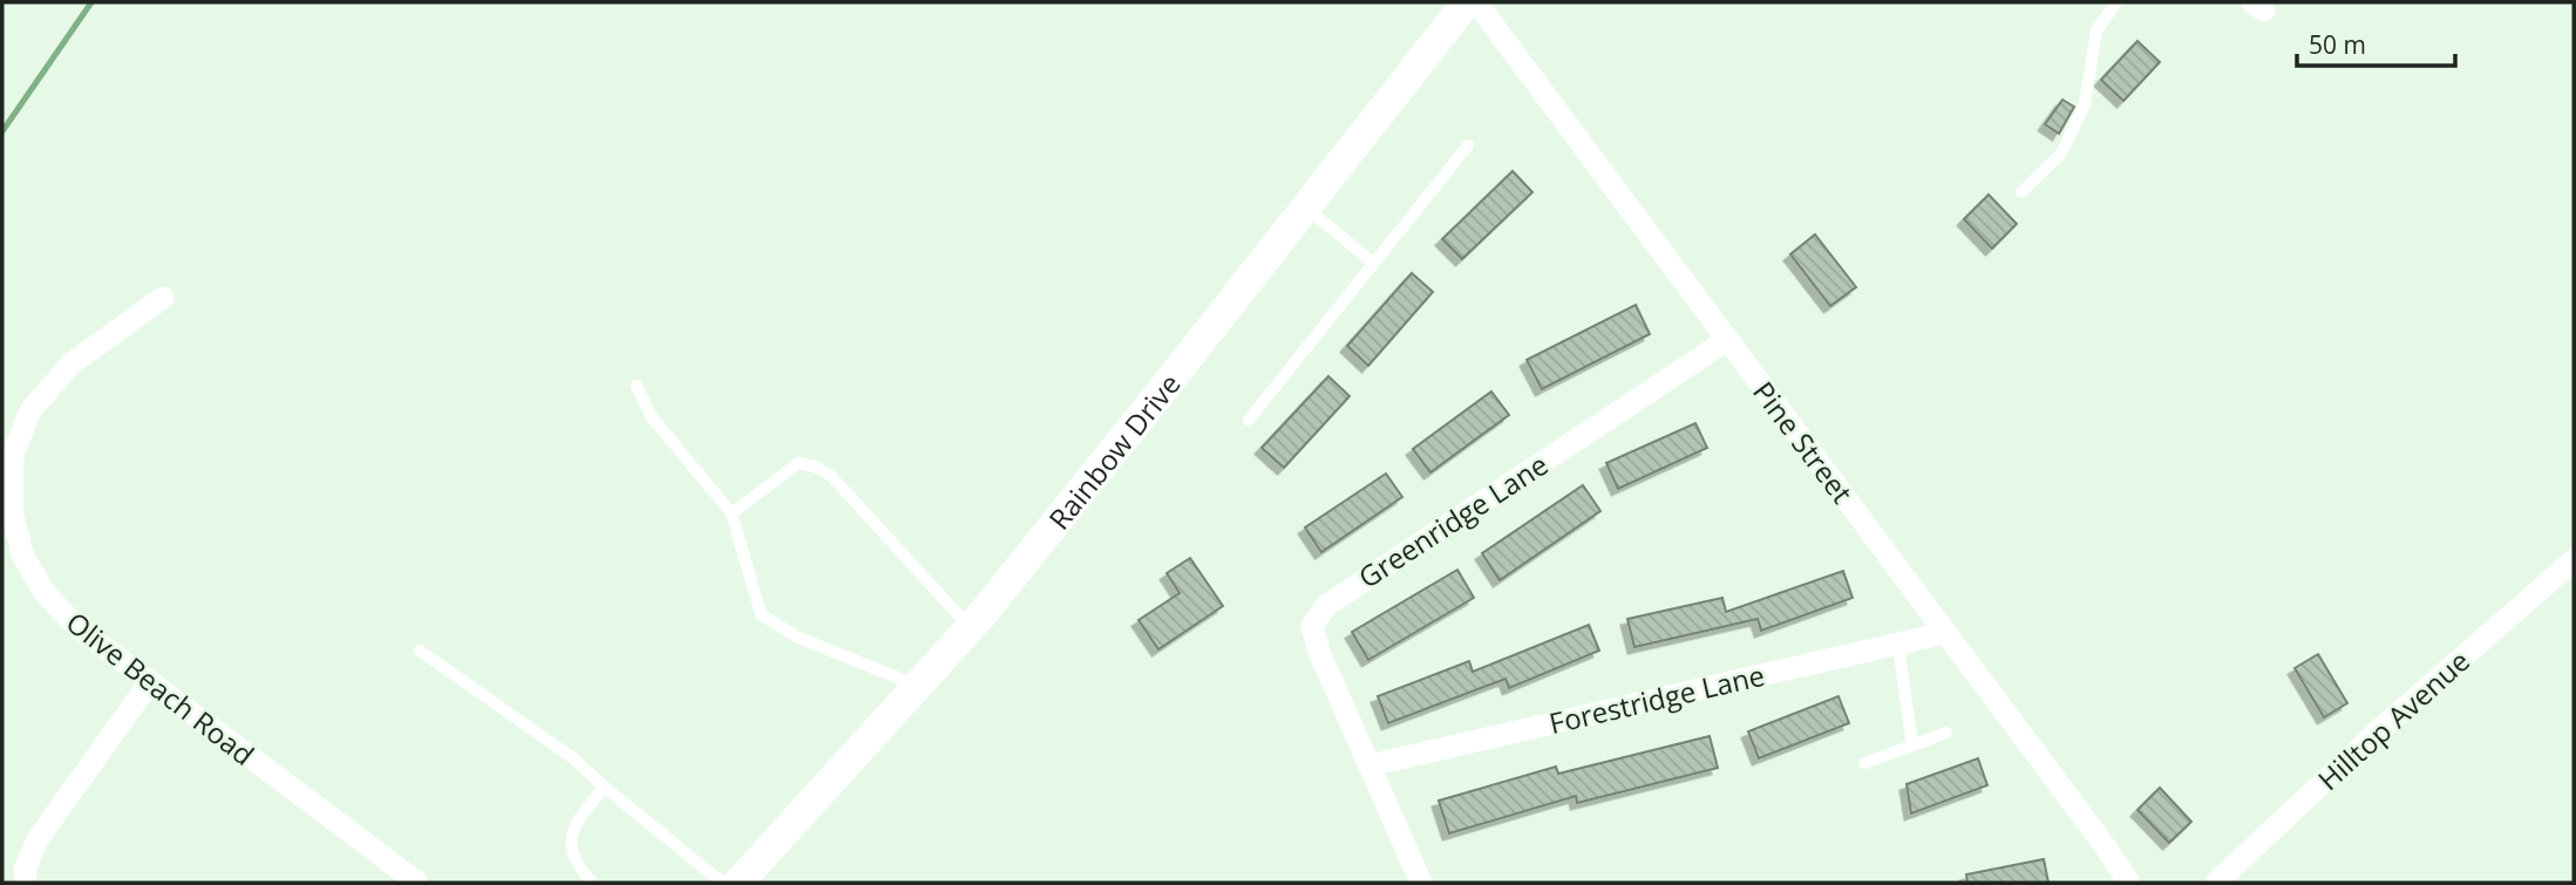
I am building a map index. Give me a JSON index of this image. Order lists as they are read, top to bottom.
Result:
{
  "streets": {
    "street": [
      "Pine Street",
      "Rainbow Drive",
      "Greenridge Lane",
      "Olive Beach Road",
      "Forestridge Lane",
      "Hilltop Avenue"
    ]
  },
  "crossings": [
    ["Pine Street", "Greenridge Lane"],
    ["Pine Street", "Forestridge Lane"],
    ["Greenridge Lane", "Forestridge Lane"]
  ],
  "scale_bar": "50 m"
}
